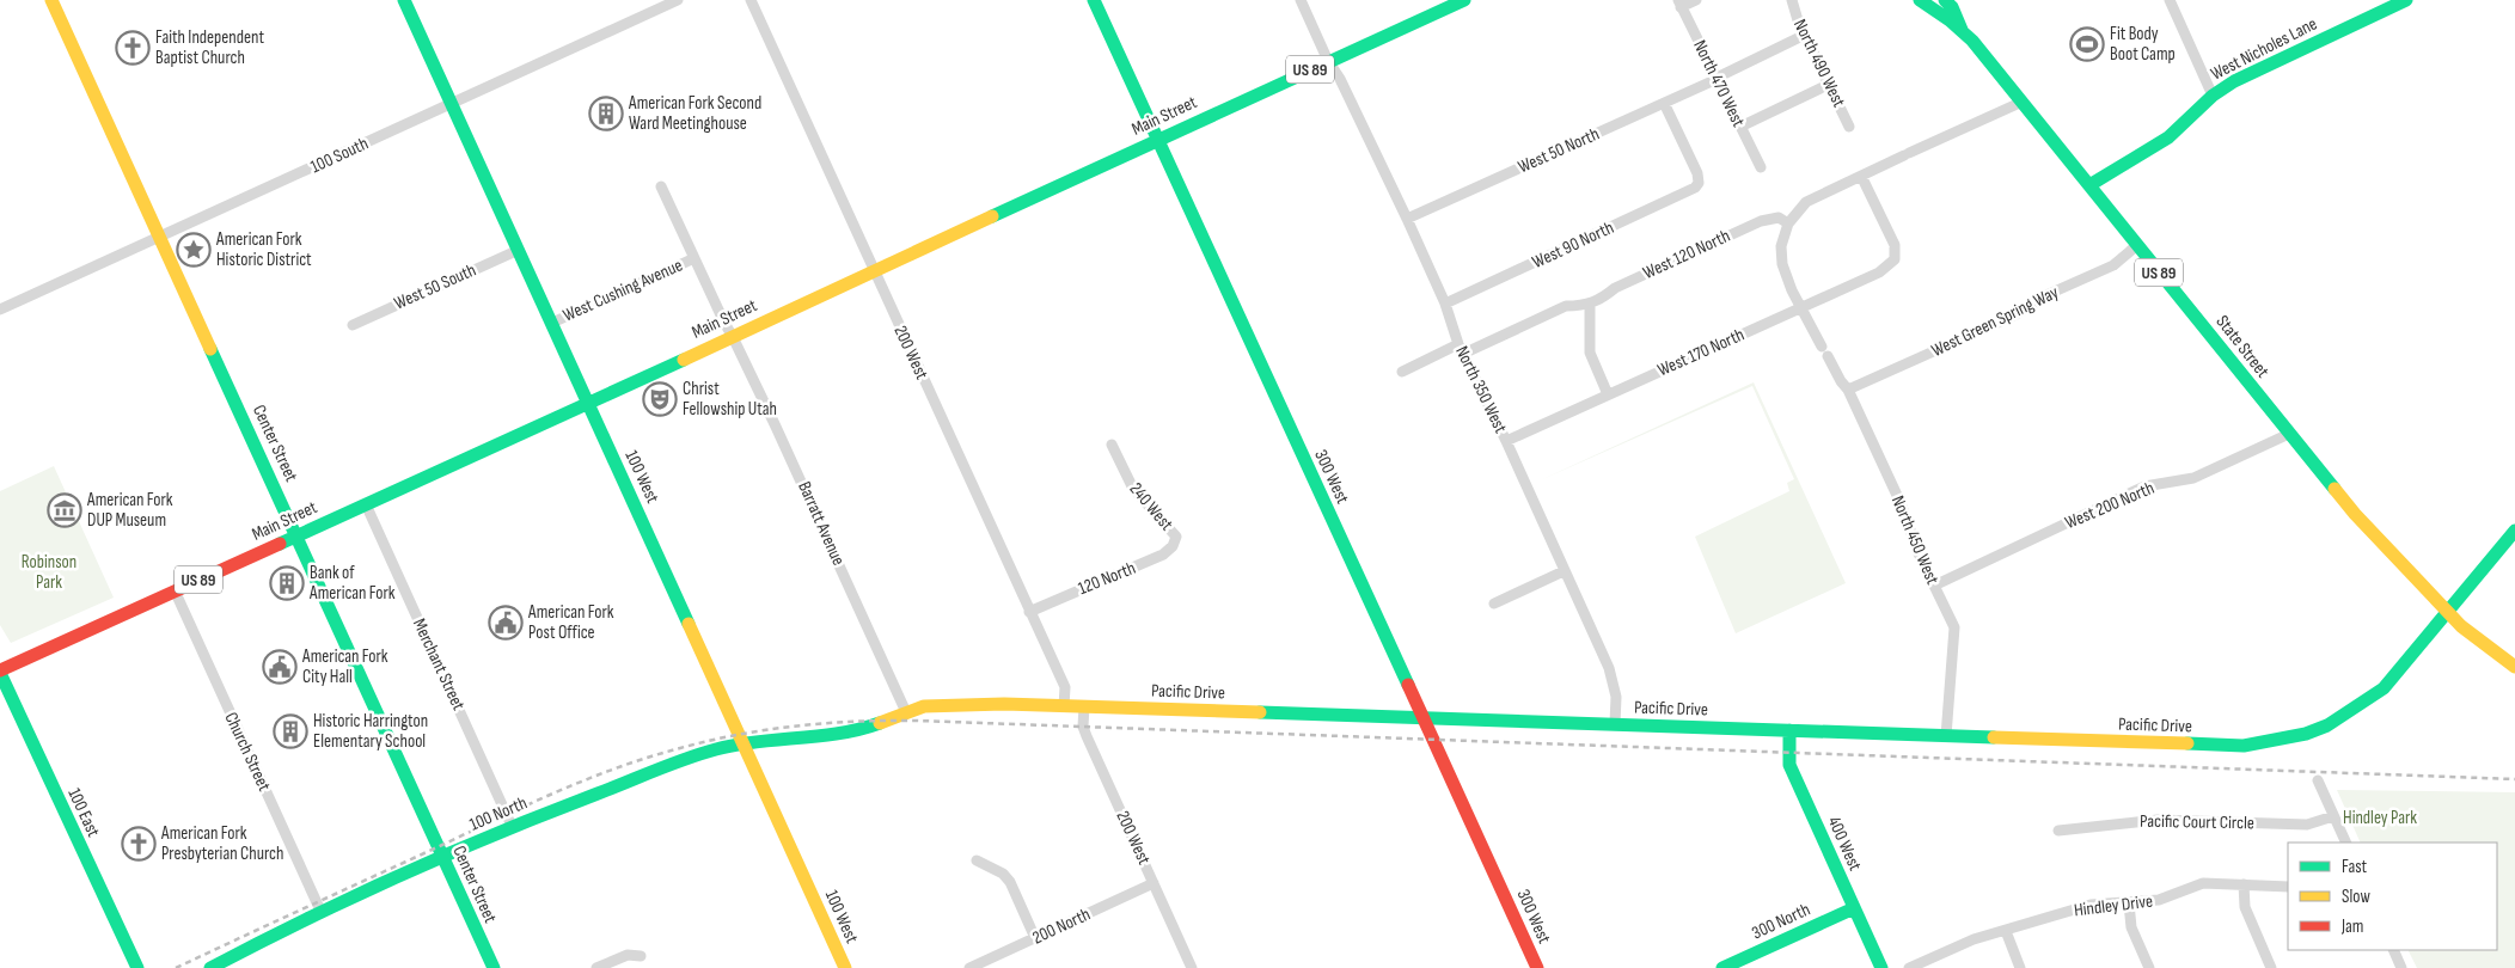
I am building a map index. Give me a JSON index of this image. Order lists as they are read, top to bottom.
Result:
{
  "streets": {
    "street": [
      "West Nicholes Lane",
      "North 490 West",
      "US 89",
      "North 470 West",
      "Main Street",
      "West 50 North",
      "100 South",
      "West 90 North",
      "West 120 North",
      "West 50 South",
      "West Cushing Avenue",
      "West Green Spring Way",
      "State Street",
      "200 West",
      "West 170 North",
      "North 350 West",
      "Center Street",
      "100 West",
      "300 West",
      "West 200 North",
      "240 West",
      "Barratt Avenue",
      "North 450 West",
      "120 North",
      "Merchant Street",
      "Pacific Drive",
      "Church Street",
      "100 East",
      "100 North",
      "Pacific Court Circle",
      "400 West",
      "Hindley Drive",
      "300 North",
      "200 North"
    ]
  },
  "crossings": [
    ["West Nicholes Lane", "State Street"],
    ["North 490 West", "West 50 North"],
    ["North 470 West", "West 50 North"],
    ["Main Street", "200 West"],
    ["Main Street", "North 350 West"],
    ["Main Street", "Center Street"],
    ["Main Street", "100 West"],
    ["Main Street", "300 West"],
    ["Main Street", "Barratt Avenue"],
    ["Main Street", "Merchant Street"],
    ["Main Street", "Church Street"],
    ["Main Street", "100 East"],
    ["West 50 North", "West 90 North"],
    ["West 50 North", "North 350 West"],
    ["100 South", "Center Street"],
    ["100 South", "100 West"],
    ["West 90 North", "North 350 West"],
    ["West 120 North", "North 350 West"],
    ["West 50 South", "100 West"],
    ["West Cushing Avenue", "100 West"],
    ["West Cushing Avenue", "Barratt Avenue"],
    ["West Green Spring Way", "State Street"],
    ["West Green Spring Way", "North 450 West"],
    ["State Street", "West 200 North"],
    ["State Street", "Pacific Drive"],
    ["200 West", "120 North"],
    ["200 West", "Pacific Drive"],
    ["200 West", "200 North"],
    ["West 170 North", "North 350 West"],
    ["North 350 West", "Pacific Drive"],
    ["Center Street", "100 North"],
    ["100 West", "Pacific Drive"],
    ["100 West", "100 North"],
    ["300 West", "Pacific Drive"],
    ["West 200 North", "North 450 West"],
    ["240 West", "120 North"],
    ["Barratt Avenue", "Pacific Drive"],
    ["North 450 West", "Pacific Drive"],
    ["Merchant Street", "100 North"],
    ["Pacific Drive", "100 North"],
    ["Pacific Drive", "400 West"],
    ["Church Street", "100 North"],
    ["400 West", "300 North"]
  ],
  "parks": ["Robinson Park", "Hindley Park"],
  "places": {
    "sports": ["Fit Body Boot Camp"],
    "church": ["Faith Independent Baptist Church", "American Fork Presbyterian Church"],
    "building": ["American Fork Second Ward Meetinghouse", "Bank of American Fork", "Historic Harrington Elementary School"],
    "place": ["American Fork Historic District"],
    "theatre": ["Christ Fellowship Utah"],
    "museum": ["American Fork DUP Museum"],
    "public building": ["American Fork Post Office", "American Fork City Hall"]
  },
  "legend": ["Fast", "Slow", "Jam"]
}
